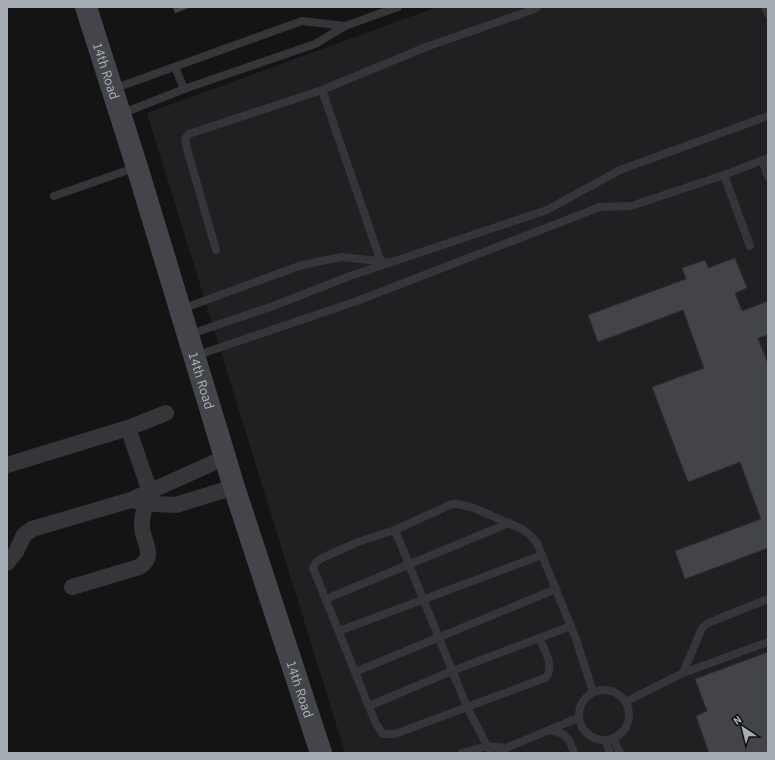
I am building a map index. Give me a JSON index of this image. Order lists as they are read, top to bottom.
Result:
{
  "streets": {
    "street": ["14th Road"]
  },
  "north": "top left"
}
